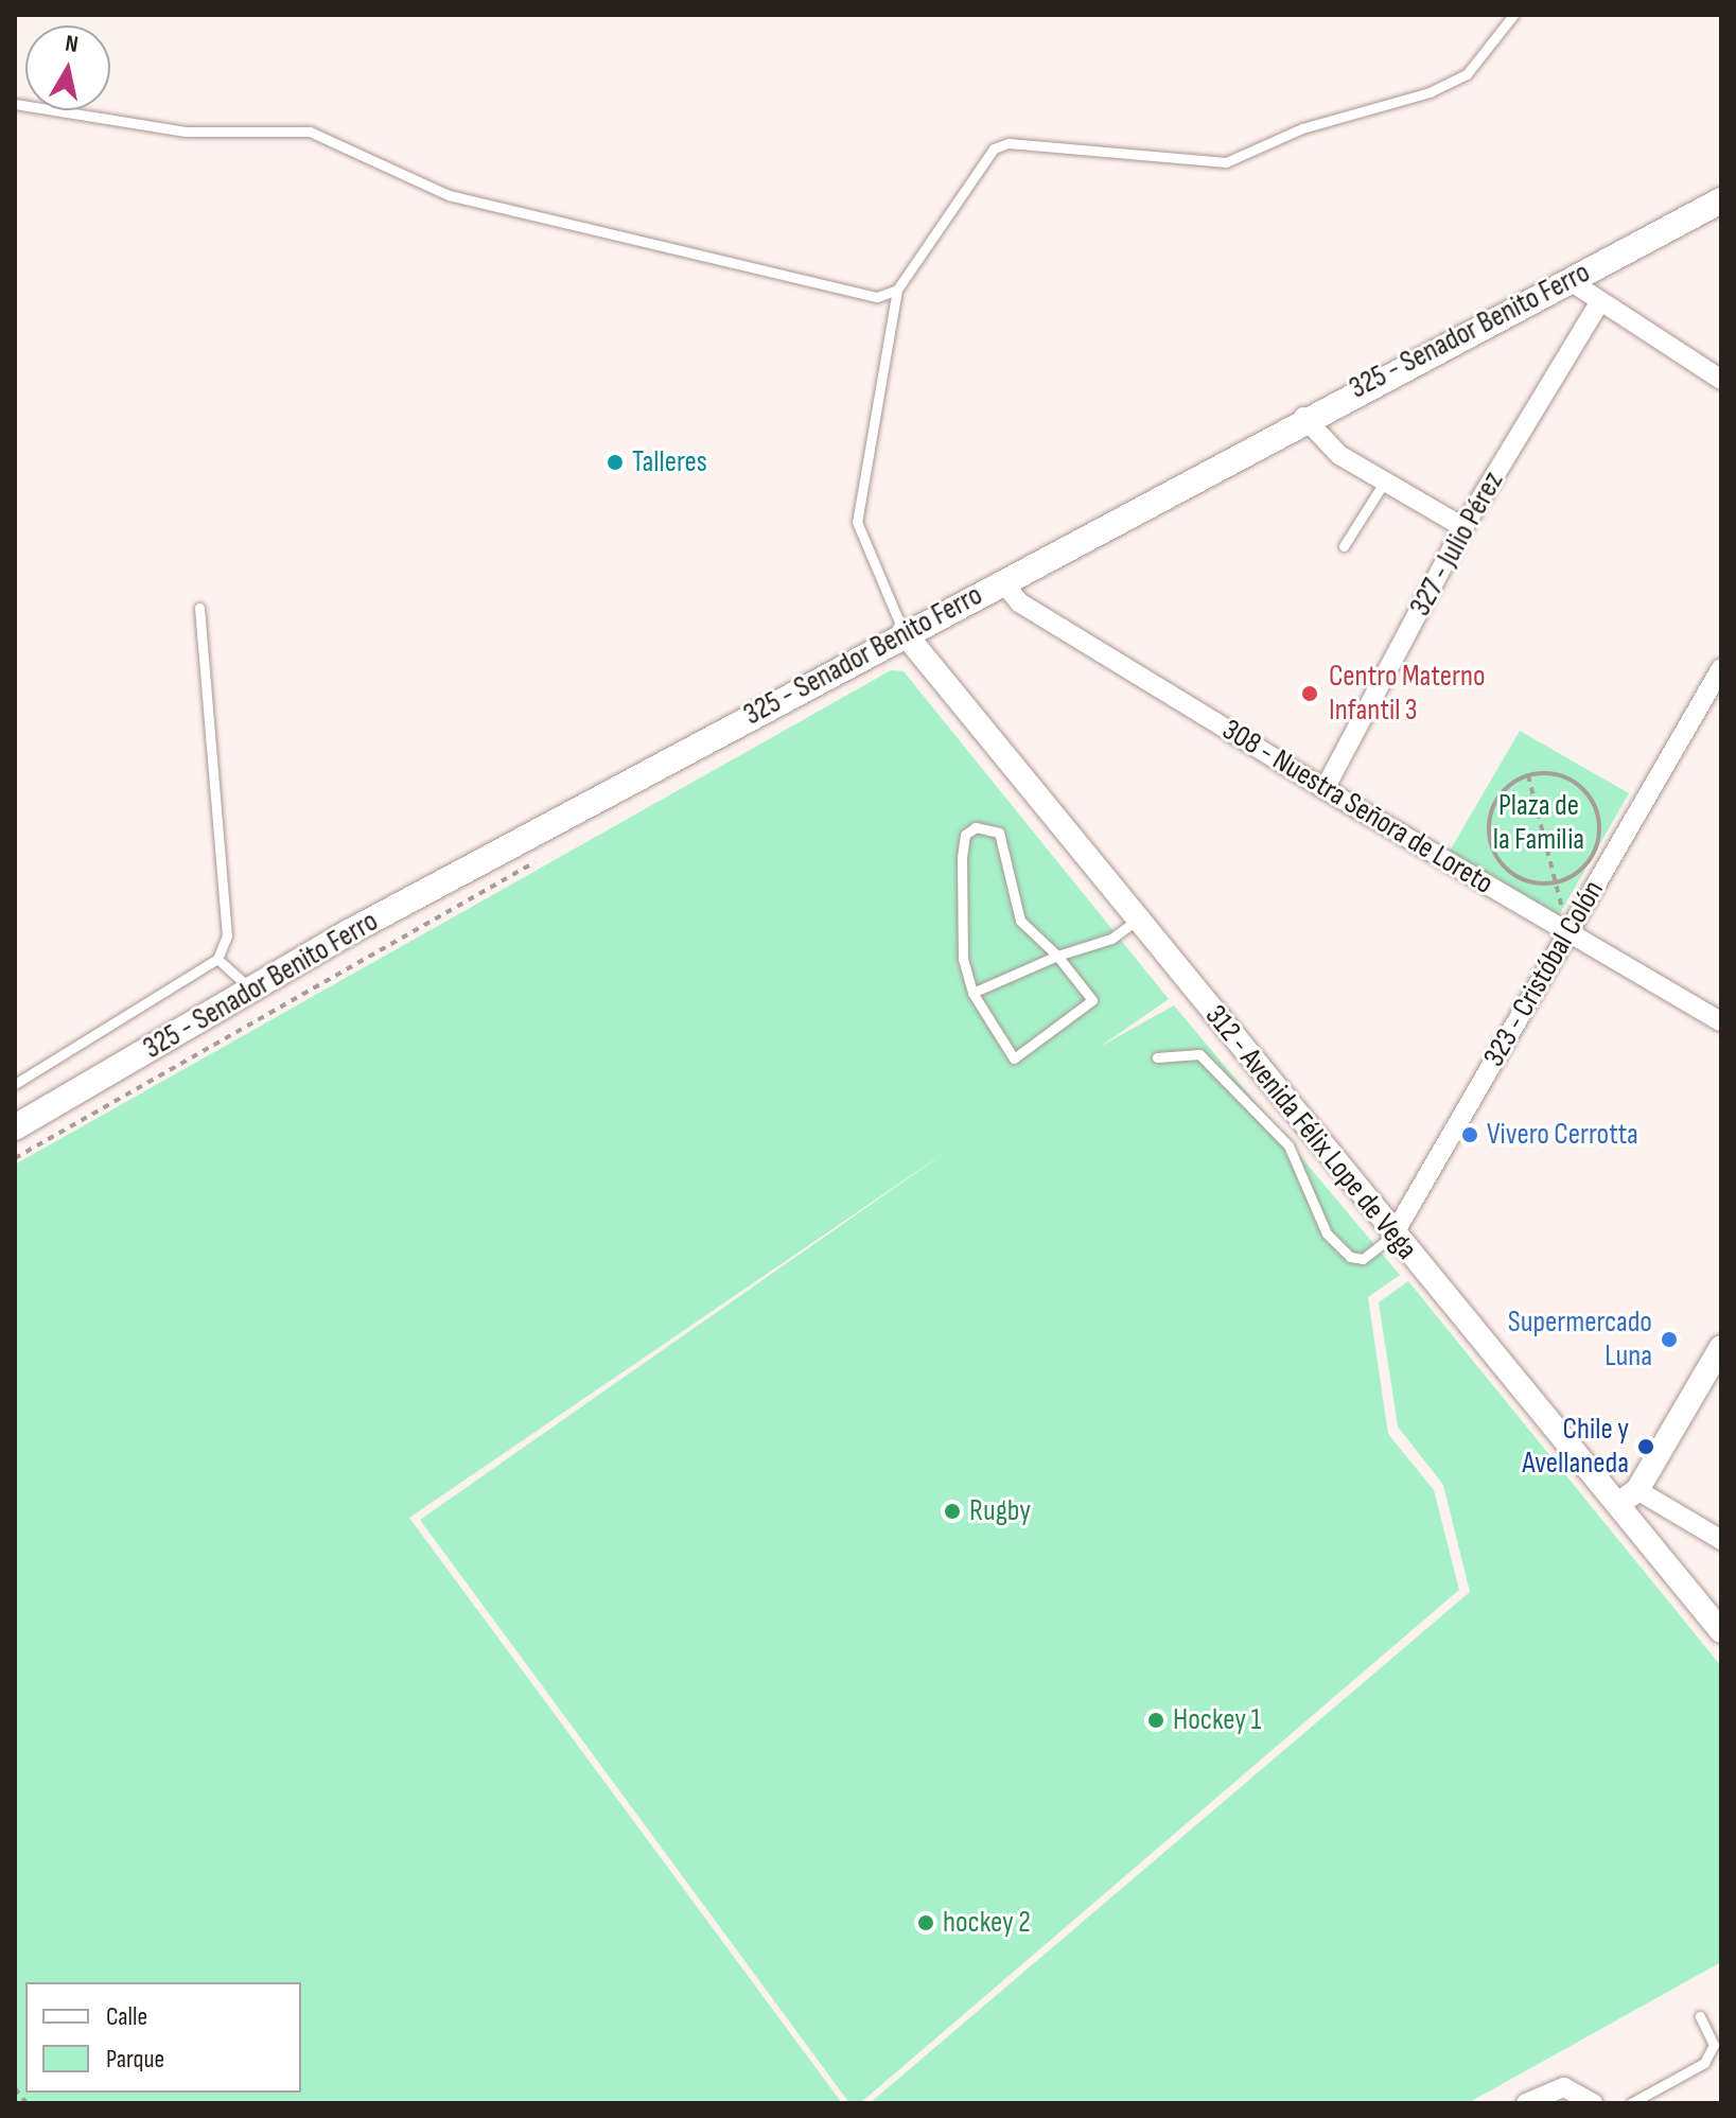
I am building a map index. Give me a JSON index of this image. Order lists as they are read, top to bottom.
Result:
{
  "streets": {
    "main road": ["325 - Senador Benito Ferro"],
    "street": [
      "327 - Julio Pérez",
      "308 - Nuestra Señora de Loreto",
      "323 - Cristóbal Colón",
      "312 - Avenida Félix Lope de Vega"
    ]
  },
  "crossings": [
    ["325 - Senador Benito Ferro", "308 - Nuestra Señora de Loreto"],
    ["325 - Senador Benito Ferro", "312 - Avenida Félix Lope de Vega"],
    ["327 - Julio Pérez", "308 - Nuestra Señora de Loreto"],
    ["308 - Nuestra Señora de Loreto", "323 - Cristóbal Colón"],
    ["323 - Cristóbal Colón", "312 - Avenida Félix Lope de Vega"]
  ],
  "parks": ["Plaza de la Familia"],
  "places": [
    "Talleres",
    "Centro Materno Infantil 3",
    "Vivero Cerrotta",
    "Supermercado Luna",
    "Chile y Avellaneda",
    "Rugby",
    "Hockey 1",
    "hockey 2"
  ],
  "legend": ["Calle", "Parque"],
  "north": "top"
}
